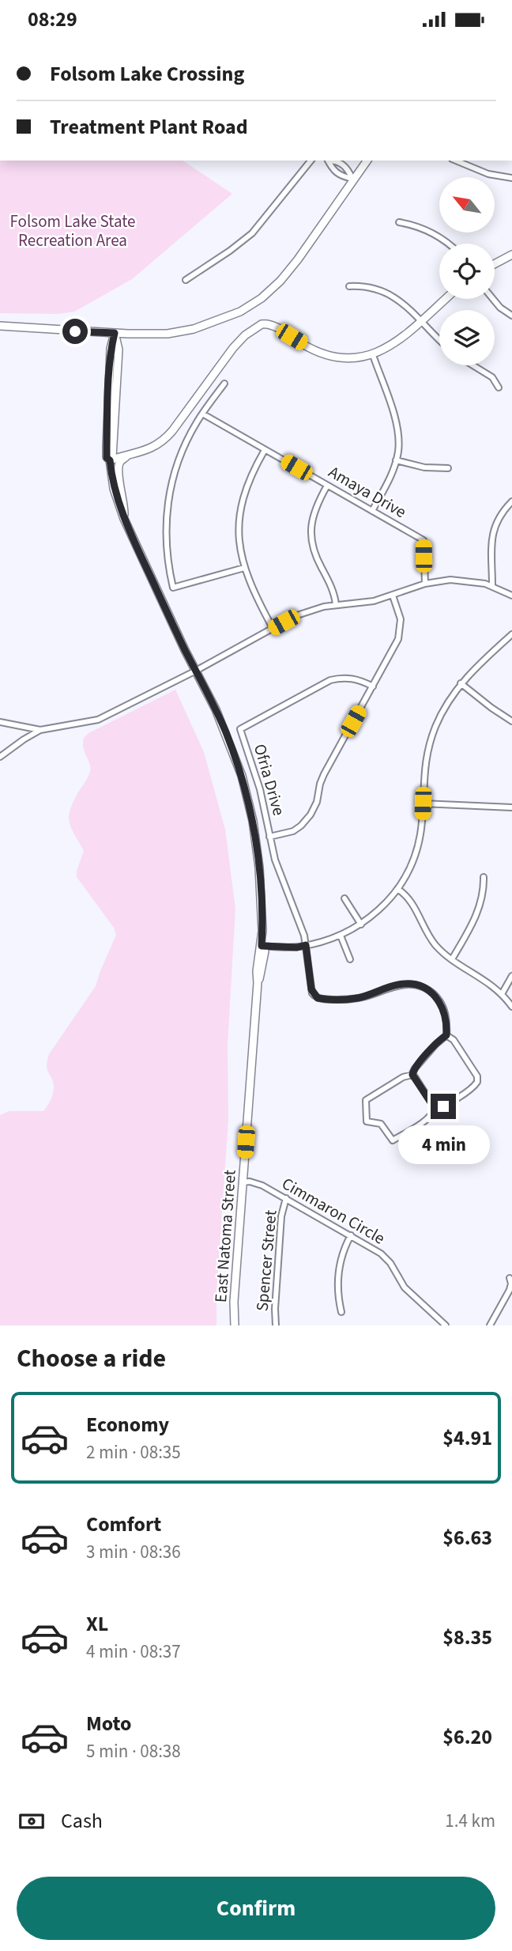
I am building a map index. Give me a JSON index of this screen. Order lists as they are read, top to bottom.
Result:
{
  "streets": {
    "main road": ["East Natoma Street"],
    "street": [
      "Amaya Drive",
      "Ofria Drive",
      "Cimmaron Circle",
      "Spencer Street"
    ]
  },
  "crossings": [
    ["Cimmaron Circle", "East Natoma Street"],
    ["Cimmaron Circle", "Spencer Street"]
  ],
  "parks": ["Folsom Lake State Recreation Area"],
  "north": "top left",
  "page": {
    "status": "08:29",
    "banner": ["Folsom Lake Crossing", "Treatment Plant Road"],
    "bubble": "4 min",
    "heading": "Choose a ride",
    "list": [
      {
        "name": "Economy",
        "note": "2 min · 08:35",
        "value": "$4.91"
      },
      {
        "name": "Comfort",
        "note": "3 min · 08:36",
        "value": "$6.63"
      },
      {
        "name": "XL",
        "note": "4 min · 08:37",
        "value": "$8.35"
      },
      {
        "name": "Moto",
        "note": "5 min · 08:38",
        "value": "$6.20"
      }
    ],
    "pay": ["Cash", "1.4 km"],
    "buttons": "Confirm"
  }
}
